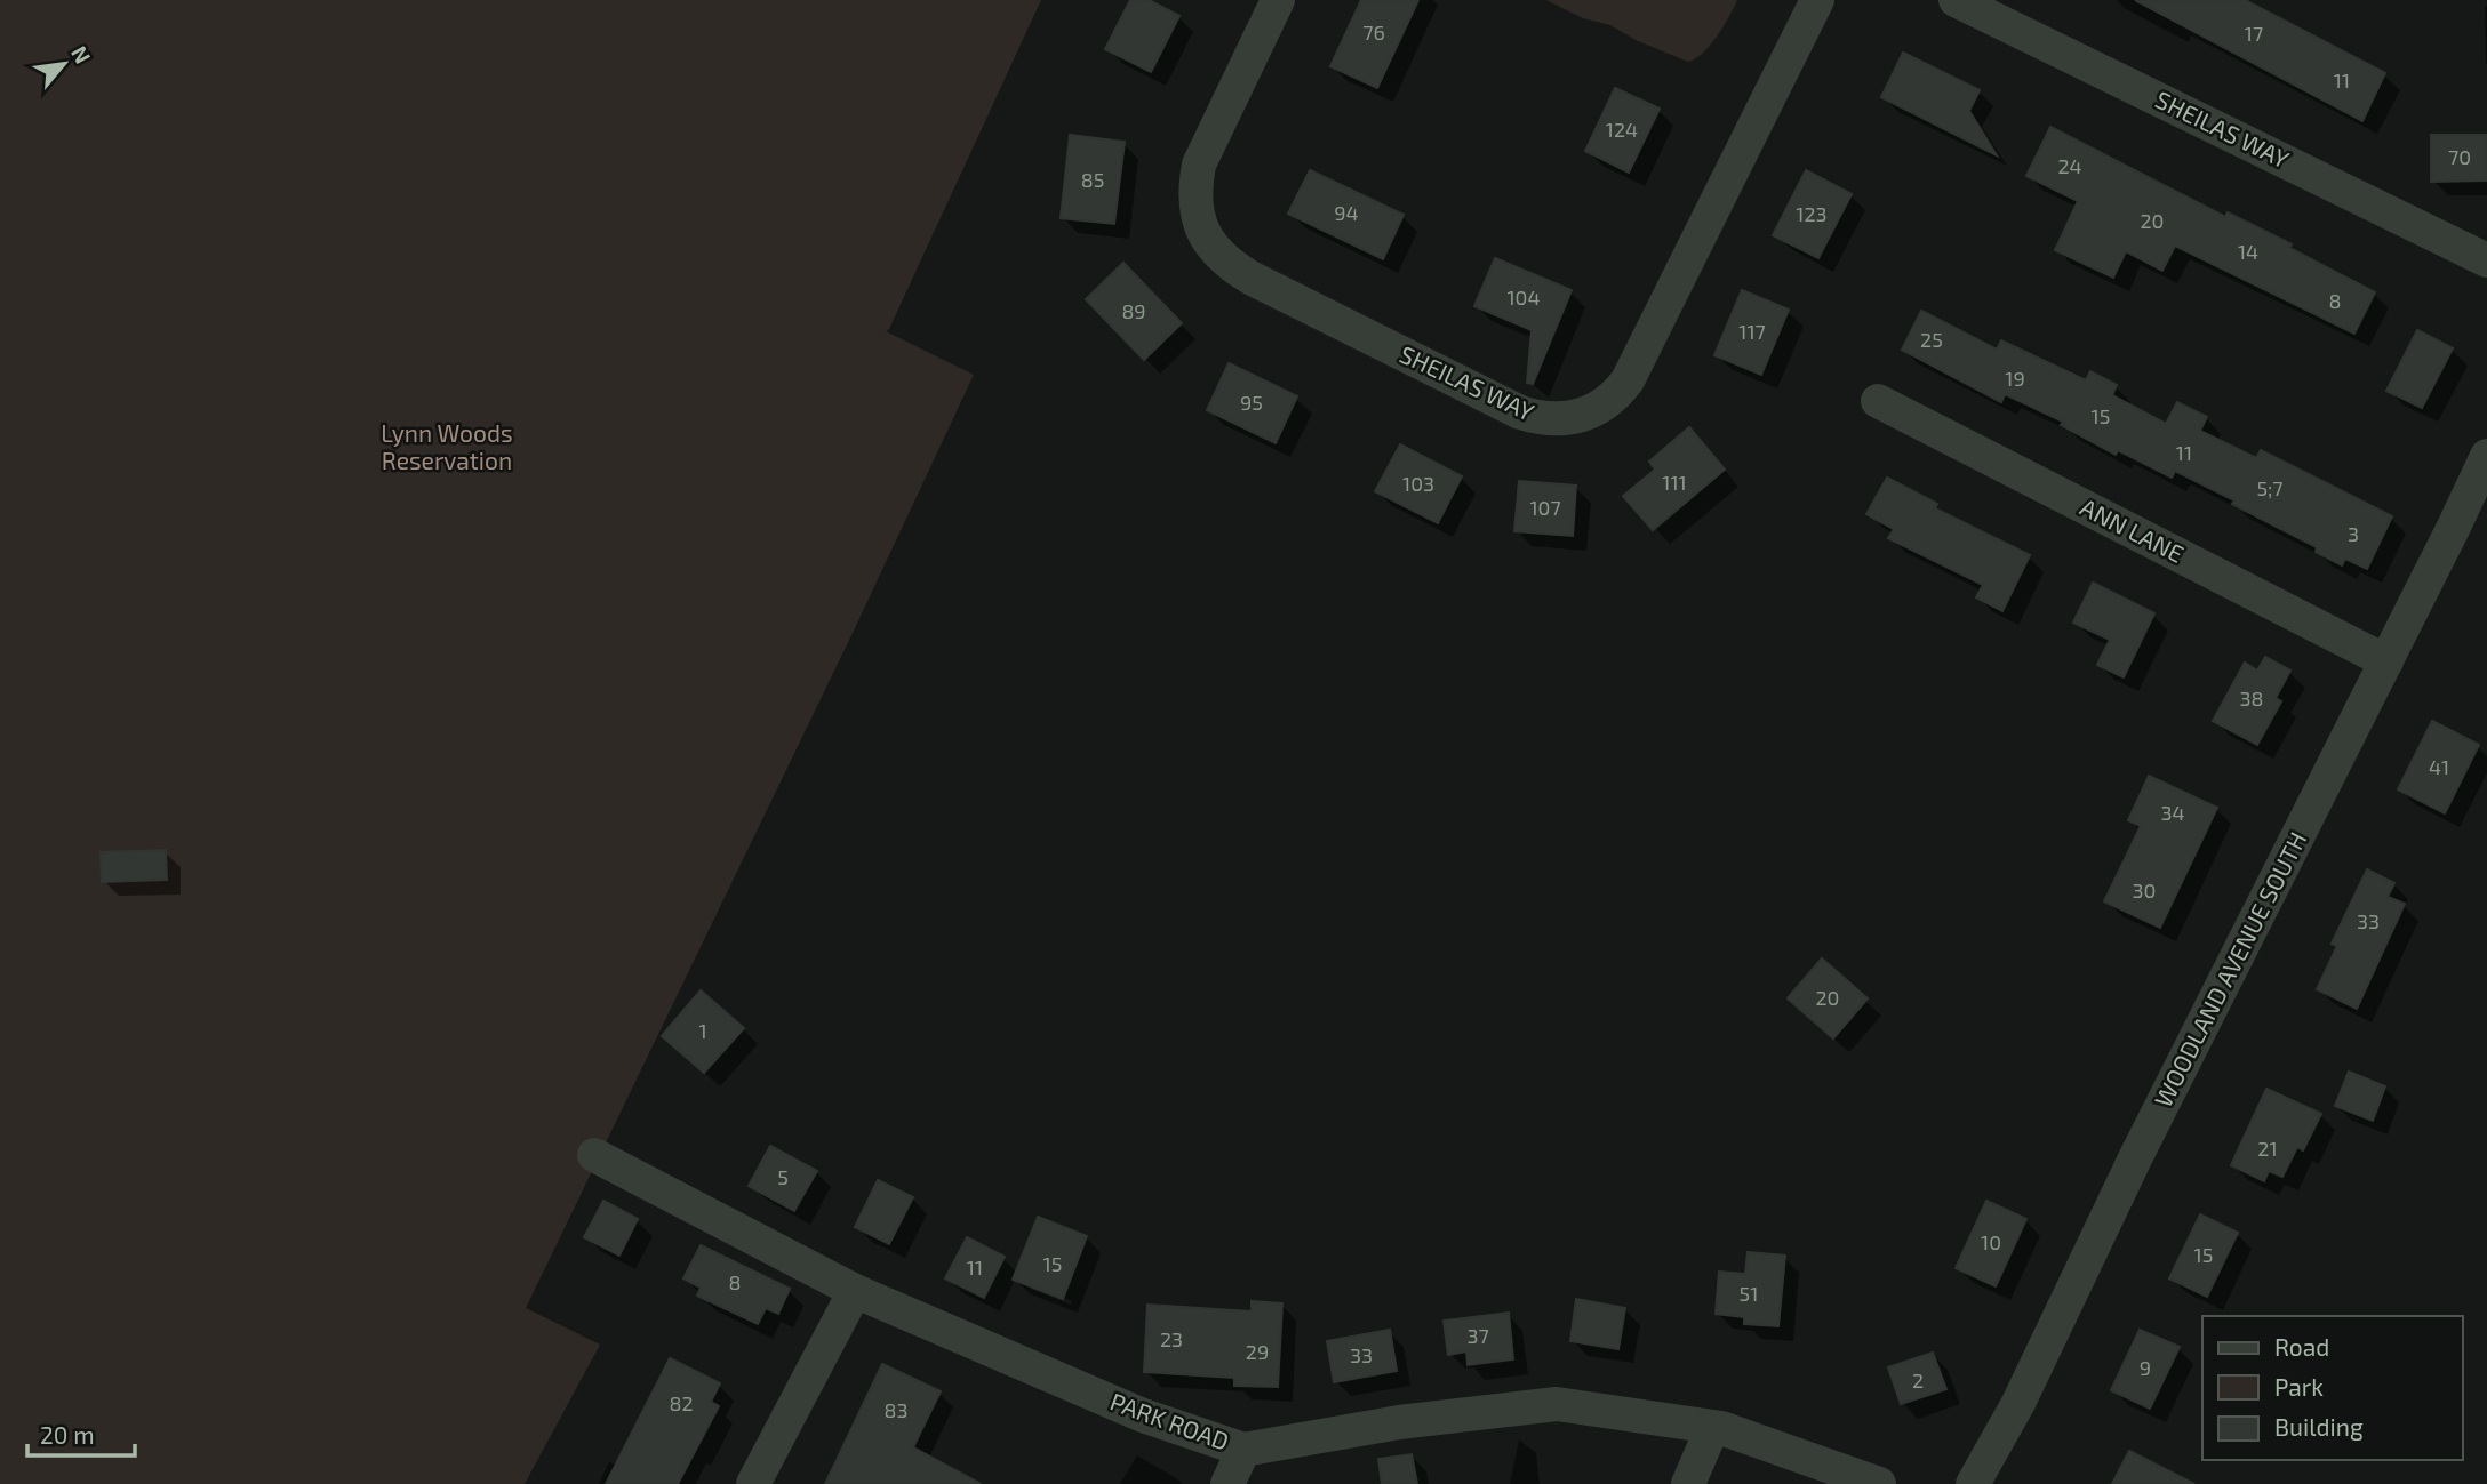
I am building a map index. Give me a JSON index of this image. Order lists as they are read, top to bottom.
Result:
{
  "streets": {
    "street": [
      "SHEILAS WAY",
      "ANN LANE",
      "WOODLAND AVENUE SOUTH",
      "PARK ROAD"
    ]
  },
  "crossings": [
    ["ANN LANE", "WOODLAND AVENUE SOUTH"]
  ],
  "parks": ["Lynn Woods Reservation"],
  "house_numbers": [
    "76",
    "17",
    "11",
    "124",
    "70",
    "24",
    "85",
    "94",
    "123",
    "20",
    "14",
    "104",
    "8",
    "89",
    "117",
    "25",
    "19",
    "95",
    "15",
    "11",
    "111",
    "103",
    "5;7",
    "107",
    "3",
    "38",
    "41",
    "34",
    "30",
    "33",
    "20",
    "1",
    "21",
    "5",
    "10",
    "15",
    "15",
    "11",
    "8",
    "51",
    "37",
    "23",
    "29",
    "33",
    "9",
    "2",
    "82",
    "83"
  ],
  "legend": ["Road", "Park", "Building"],
  "scale_bar": "20 m",
  "north": "top right"
}
